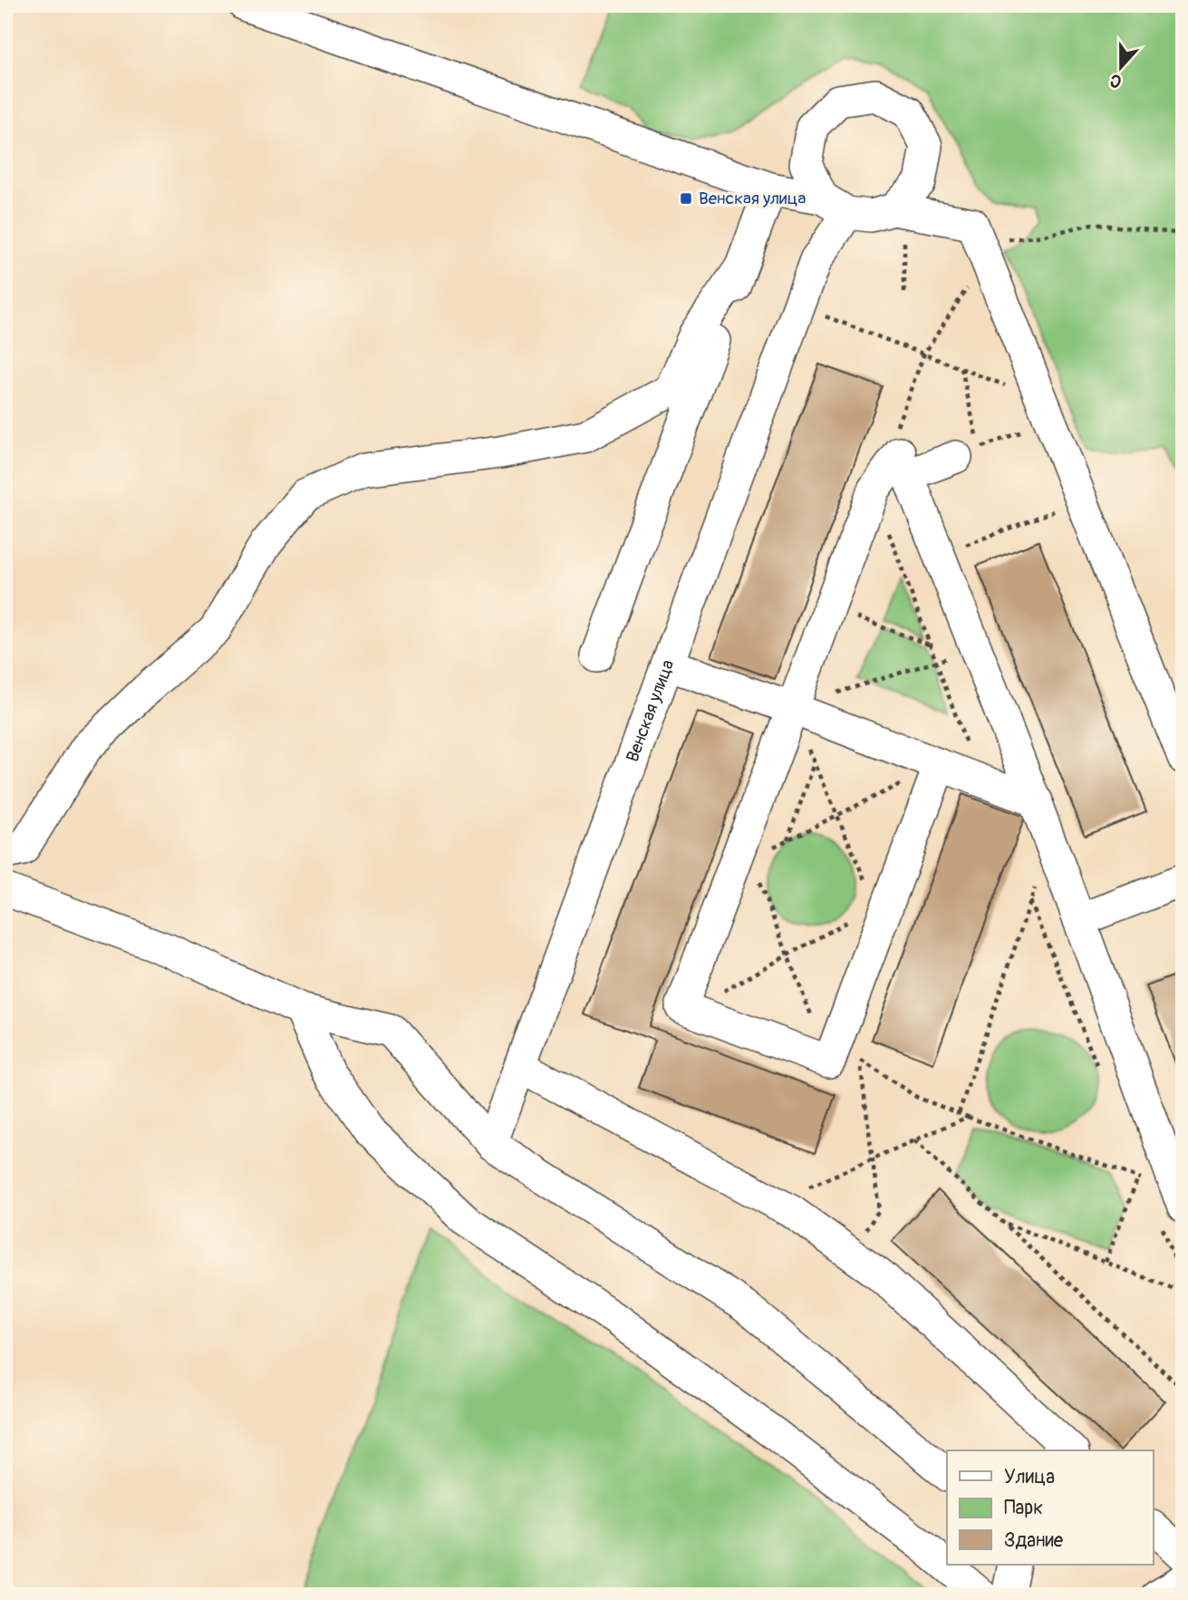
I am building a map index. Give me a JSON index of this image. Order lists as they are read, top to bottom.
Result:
{
  "streets": {
    "street": ["Венская улица"]
  },
  "places": {
    "transit": ["Венская улица"]
  },
  "legend": ["Улица", "Парк", "Здание"],
  "north": "bottom"
}
